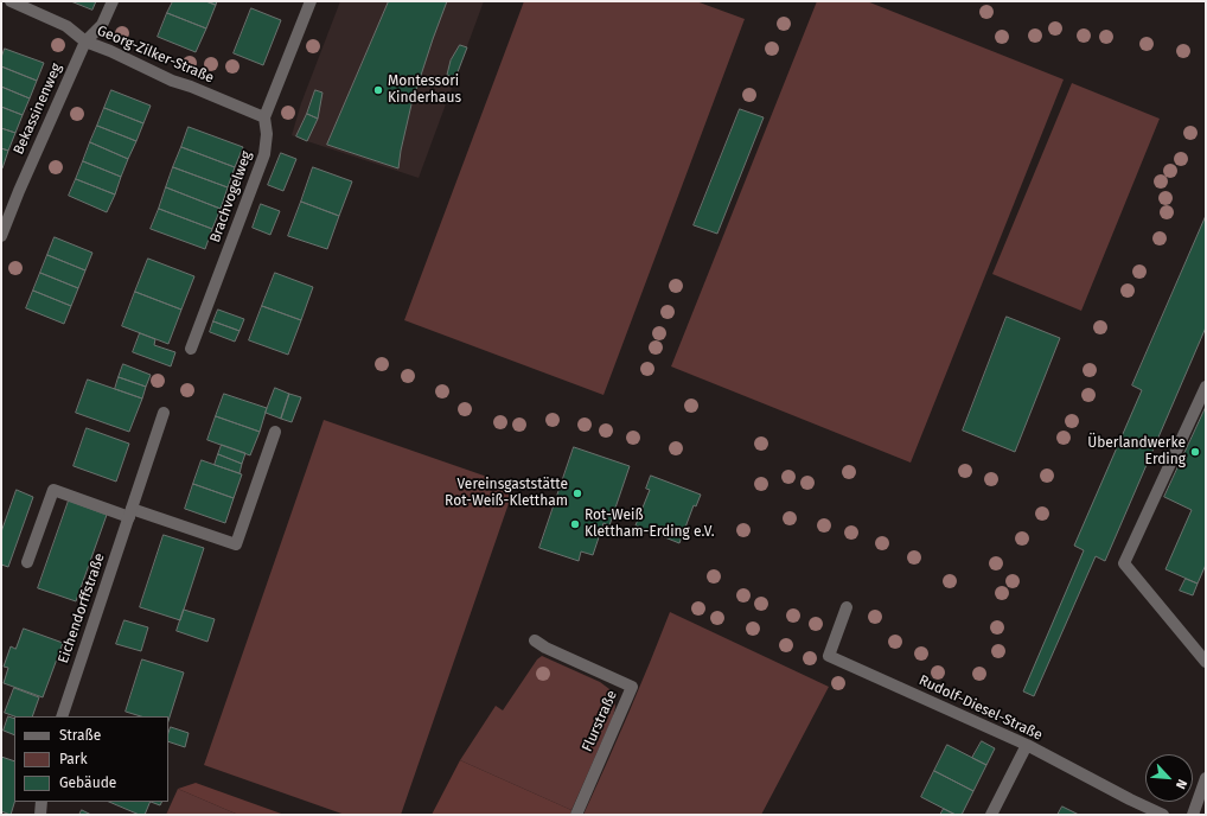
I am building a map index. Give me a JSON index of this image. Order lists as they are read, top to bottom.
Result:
{
  "streets": {
    "street": [
      "Georg-Zilker-Straße",
      "Bekassinenweg",
      "Brachvogelweg",
      "Eichendorffstraße",
      "Rudolf-Diesel-Straße",
      "Flurstraße"
    ]
  },
  "crossings": [
    ["Georg-Zilker-Straße", "Bekassinenweg"],
    ["Georg-Zilker-Straße", "Brachvogelweg"]
  ],
  "places": [
    "Montessori Kinderhaus",
    "Überlandwerke Erding",
    "Vereinsgaststätte Rot-Weiß-Klettham",
    "Rot-Weiß Klettham-Erding e.V."
  ],
  "legend": ["Straße", "Park", "Gebäude"],
  "north": "bottom right"
}
